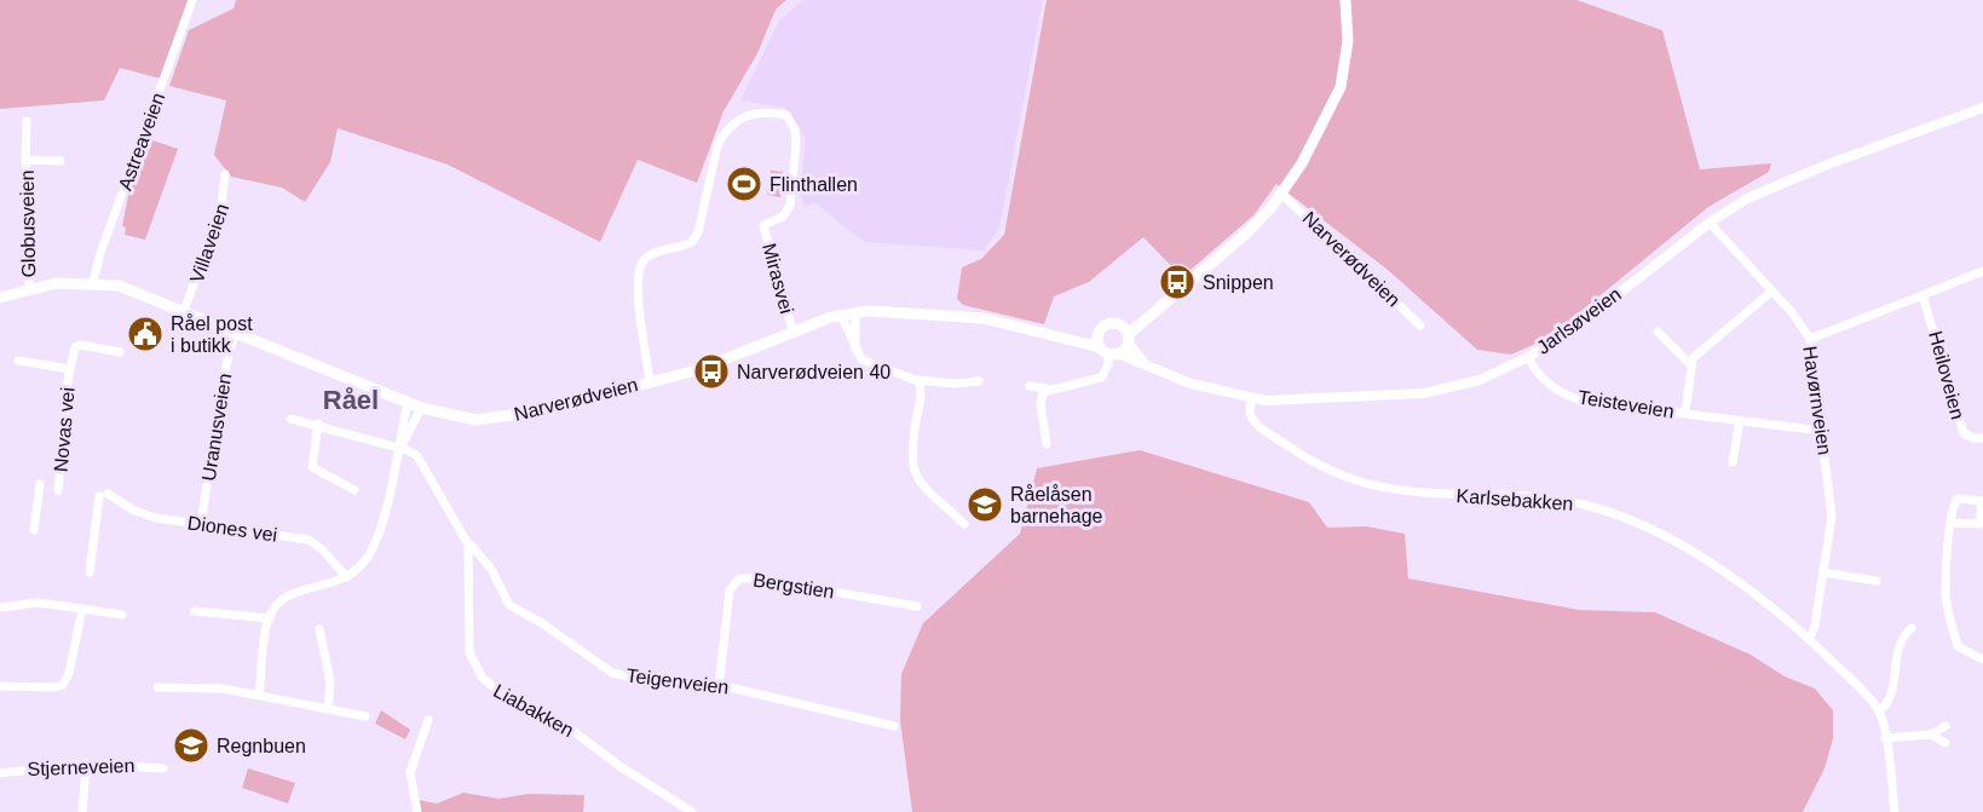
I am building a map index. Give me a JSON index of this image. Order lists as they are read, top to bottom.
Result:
{
  "streets": {
    "main road": ["Narverødveien"],
    "street": [
      "Astreaveien",
      "Globusveien",
      "Villaveien",
      "Mirasvei",
      "Jarlsøveien",
      "Heiloveien",
      "Havørnveien",
      "Teisteveien",
      "Uranusveien",
      "Novas vei",
      "Karlsebakken",
      "Diones vei",
      "Bergstien",
      "Teigenveien",
      "Liabakken",
      "Stjerneveien"
    ]
  },
  "crossings": [
    ["Astreaveien", "Narverødveien"],
    ["Globusveien", "Narverødveien"],
    ["Villaveien", "Narverødveien"],
    ["Narverødveien", "Mirasvei"],
    ["Narverødveien", "Jarlsøveien"],
    ["Narverødveien", "Uranusveien"],
    ["Jarlsøveien", "Havørnveien"],
    ["Jarlsøveien", "Teisteveien"],
    ["Jarlsøveien", "Karlsebakken"],
    ["Havørnveien", "Teisteveien"],
    ["Havørnveien", "Karlsebakken"],
    ["Uranusveien", "Diones vei"],
    ["Bergstien", "Teigenveien"],
    ["Teigenveien", "Liabakken"]
  ],
  "districts": ["Råel"],
  "places": {
    "sports": ["Flinthallen"],
    "bus stop": ["Snippen", "Narverødveien 40"],
    "public building": ["Råel post i butikk"],
    "school or university": ["Råelåsen barnehage", "Regnbuen"]
  }
}
